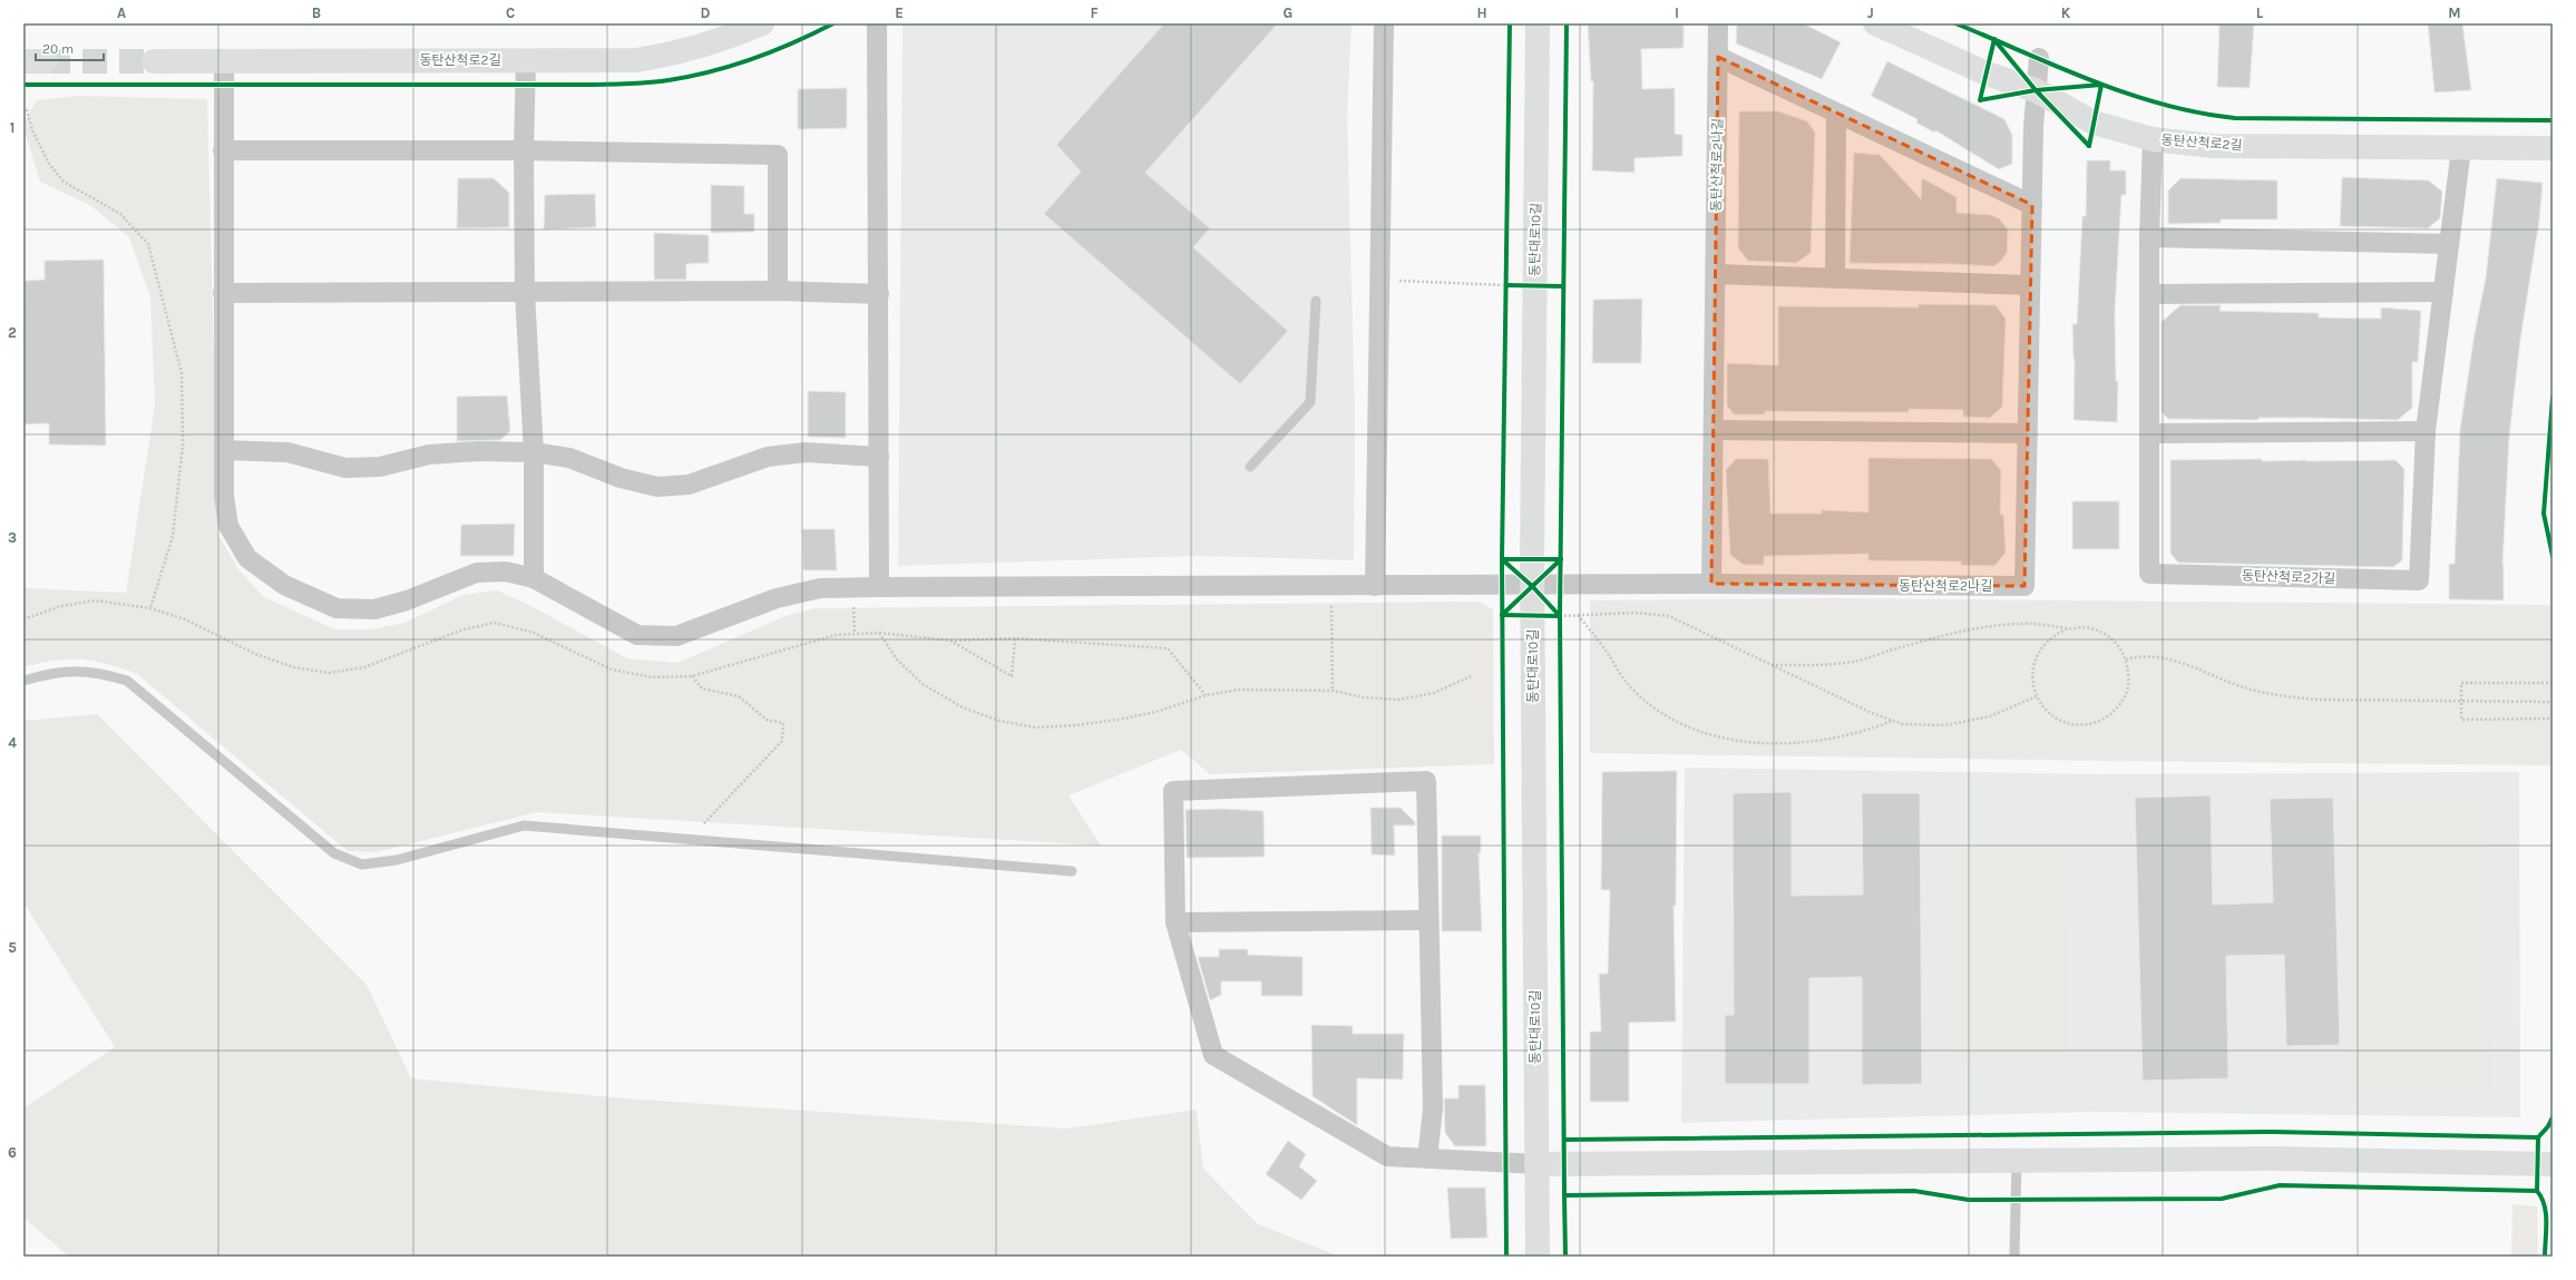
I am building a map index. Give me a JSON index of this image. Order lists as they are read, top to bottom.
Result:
{
  "streets": {
    "street": [
      "동탄산척로2길",
      "동탄산척로2나길",
      "동탄대로10길",
      "동탄산척로2가길"
    ]
  },
  "crossings": [
    ["동탄산척로2길", "동탄산척로2나길"],
    ["동탄산척로2길", "동탄산척로2가길"],
    ["동탄산척로2나길", "동탄대로10길"]
  ],
  "scale_bar": "20 m",
  "grid": {
    "columns": [
      "A",
      "B",
      "C",
      "D",
      "E",
      "F",
      "G",
      "H",
      "I",
      "J",
      "K",
      "L",
      "M"
    ],
    "rows": [
      "1",
      "2",
      "3",
      "4",
      "5",
      "6"
    ]
  }
}
